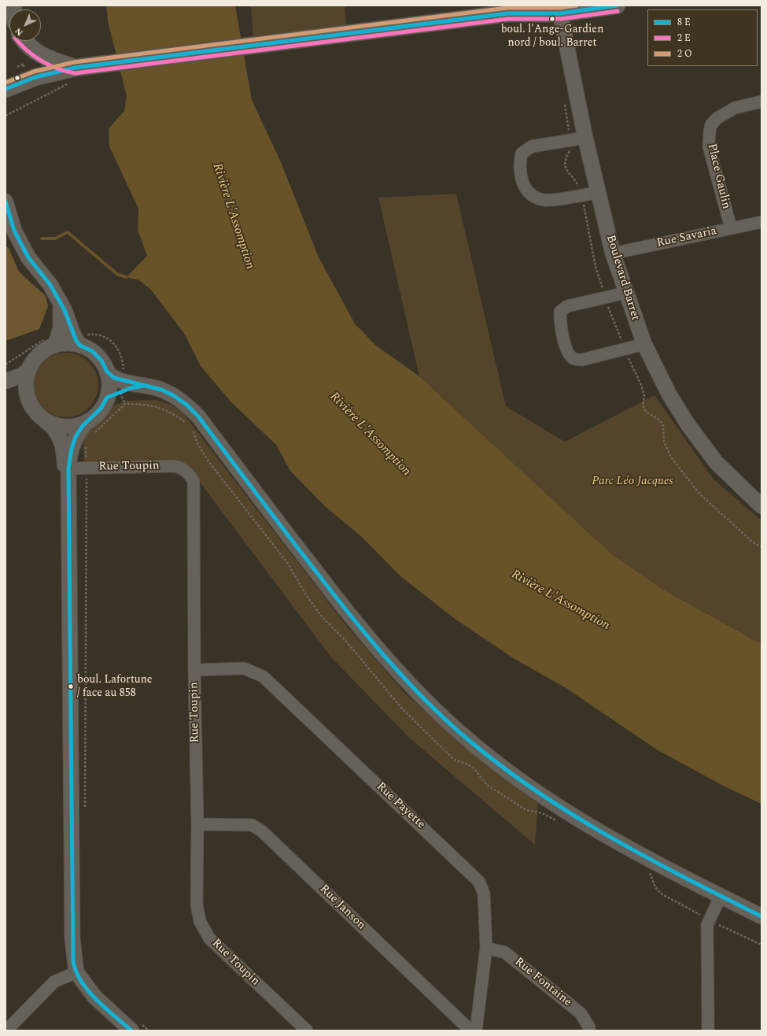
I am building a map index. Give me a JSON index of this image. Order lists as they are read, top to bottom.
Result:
{
  "streets": {
    "street": [
      "Place Gaulin",
      "Rue Savaria",
      "Boulevard Barret",
      "Rue Toupin",
      "Rue Payette",
      "Rue Janson",
      "Rue Fontaine"
    ]
  },
  "crossings": [
    ["Place Gaulin", "Rue Savaria"],
    ["Rue Savaria", "Boulevard Barret"],
    ["Rue Toupin", "Rue Payette"],
    ["Rue Toupin", "Rue Janson"],
    ["Rue Payette", "Rue Fontaine"]
  ],
  "water": ["Rivière L'Assomption"],
  "parks": ["Parc Léo Jacques"],
  "places": ["boul. l'Ange-Gardien nord / boul. Barret", "boul. Lafortune / face au 858"],
  "legend": ["8 E", "2 E", "2 O"],
  "north": "bottom left"
}
